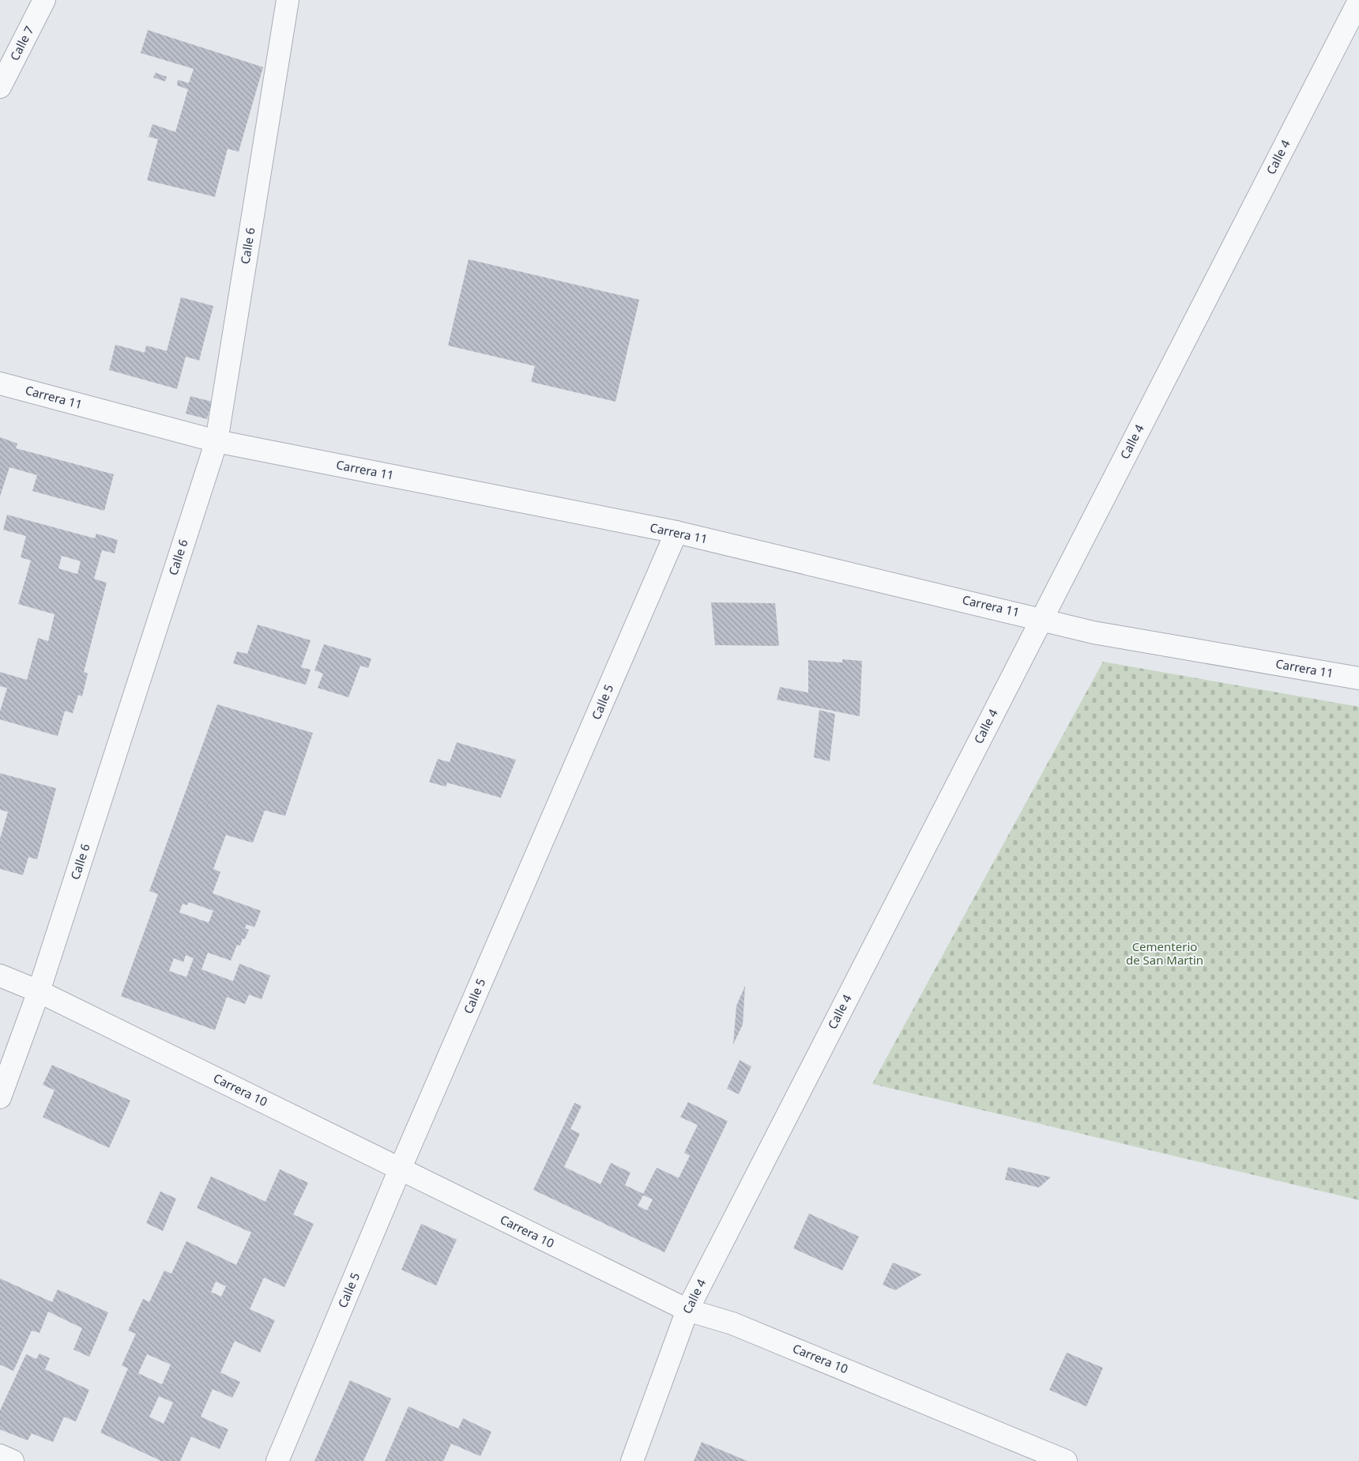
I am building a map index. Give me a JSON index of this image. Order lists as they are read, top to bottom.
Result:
{
  "streets": {
    "street": [
      "Calle 7",
      "Calle 4",
      "Calle 6",
      "Carrera 11",
      "Calle 5",
      "Carrera 10"
    ]
  },
  "crossings": [
    ["Calle 4", "Carrera 11"],
    ["Calle 4", "Carrera 10"],
    ["Calle 6", "Carrera 11"],
    ["Calle 6", "Carrera 10"],
    ["Carrera 11", "Calle 5"],
    ["Calle 5", "Carrera 10"]
  ],
  "parks": ["Cementerio de San Martin"]
}
